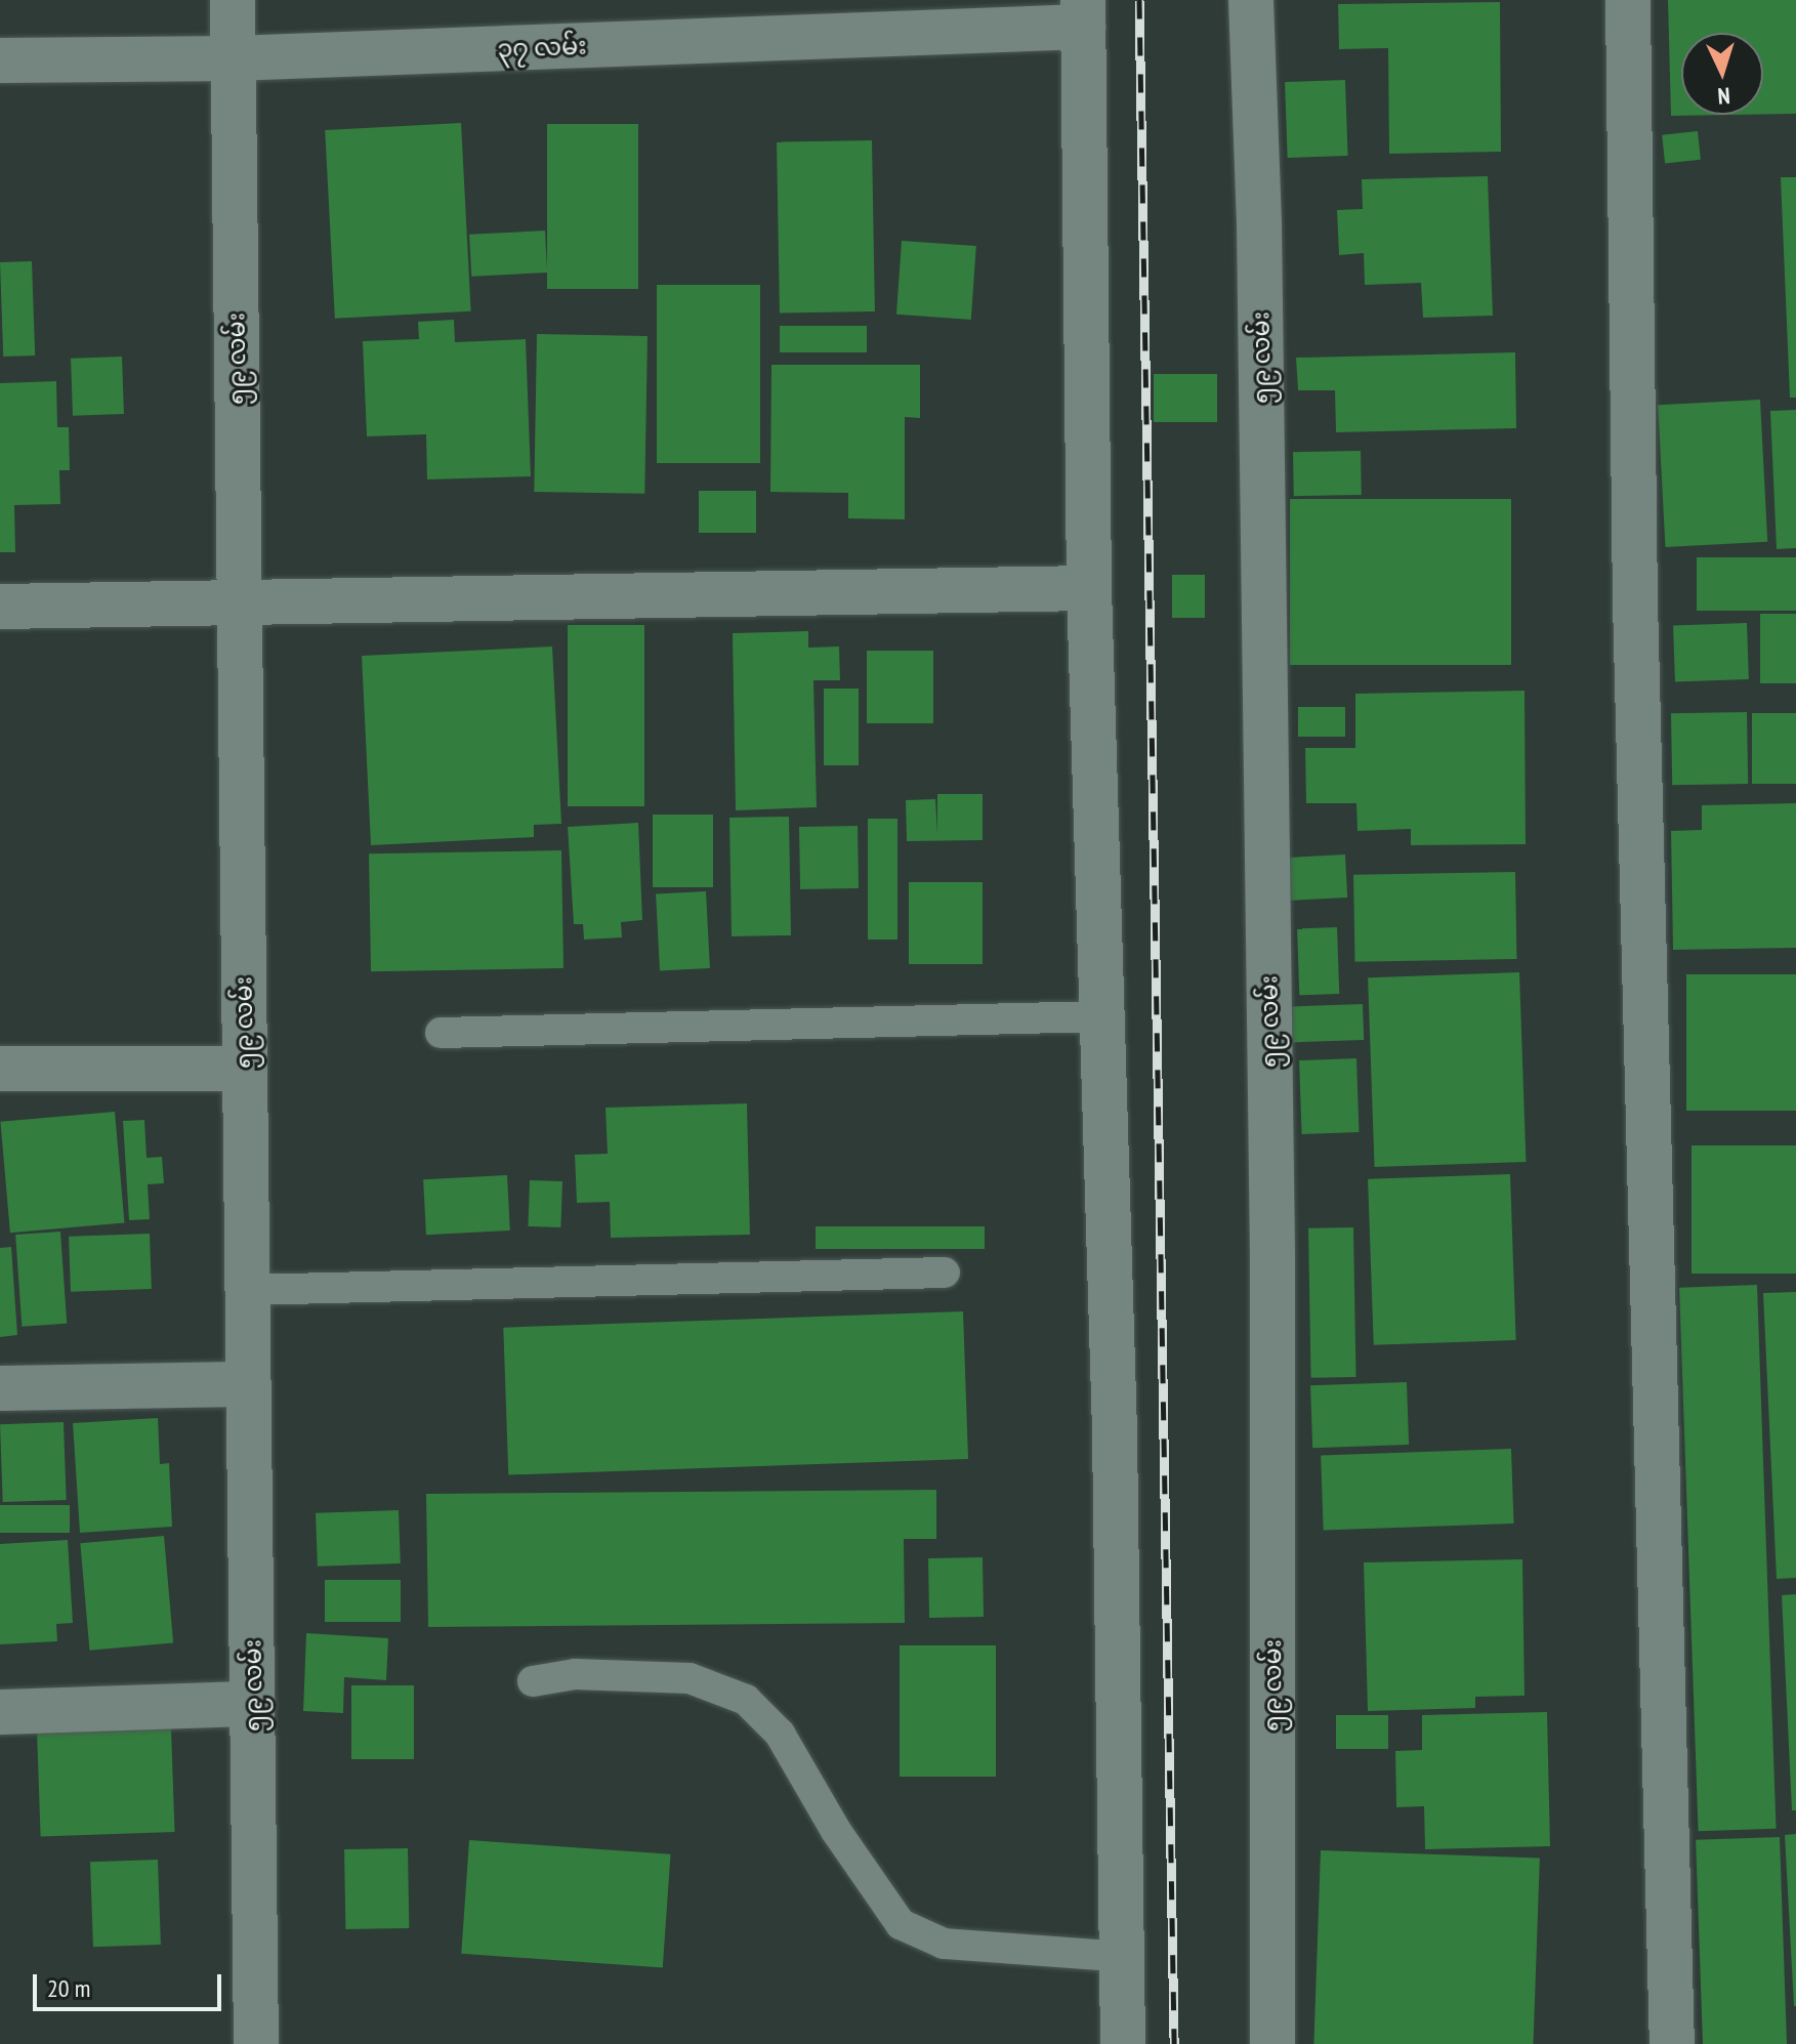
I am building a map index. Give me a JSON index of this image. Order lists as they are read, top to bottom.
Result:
{
  "streets": {
    "street": ["၃၇ လမ်း", "၅၉ လမ်း"]
  },
  "crossings": [
    ["၃၇ လမ်း", "၅၉ လမ်း"]
  ],
  "scale_bar": "20 m",
  "north": "bottom"
}
